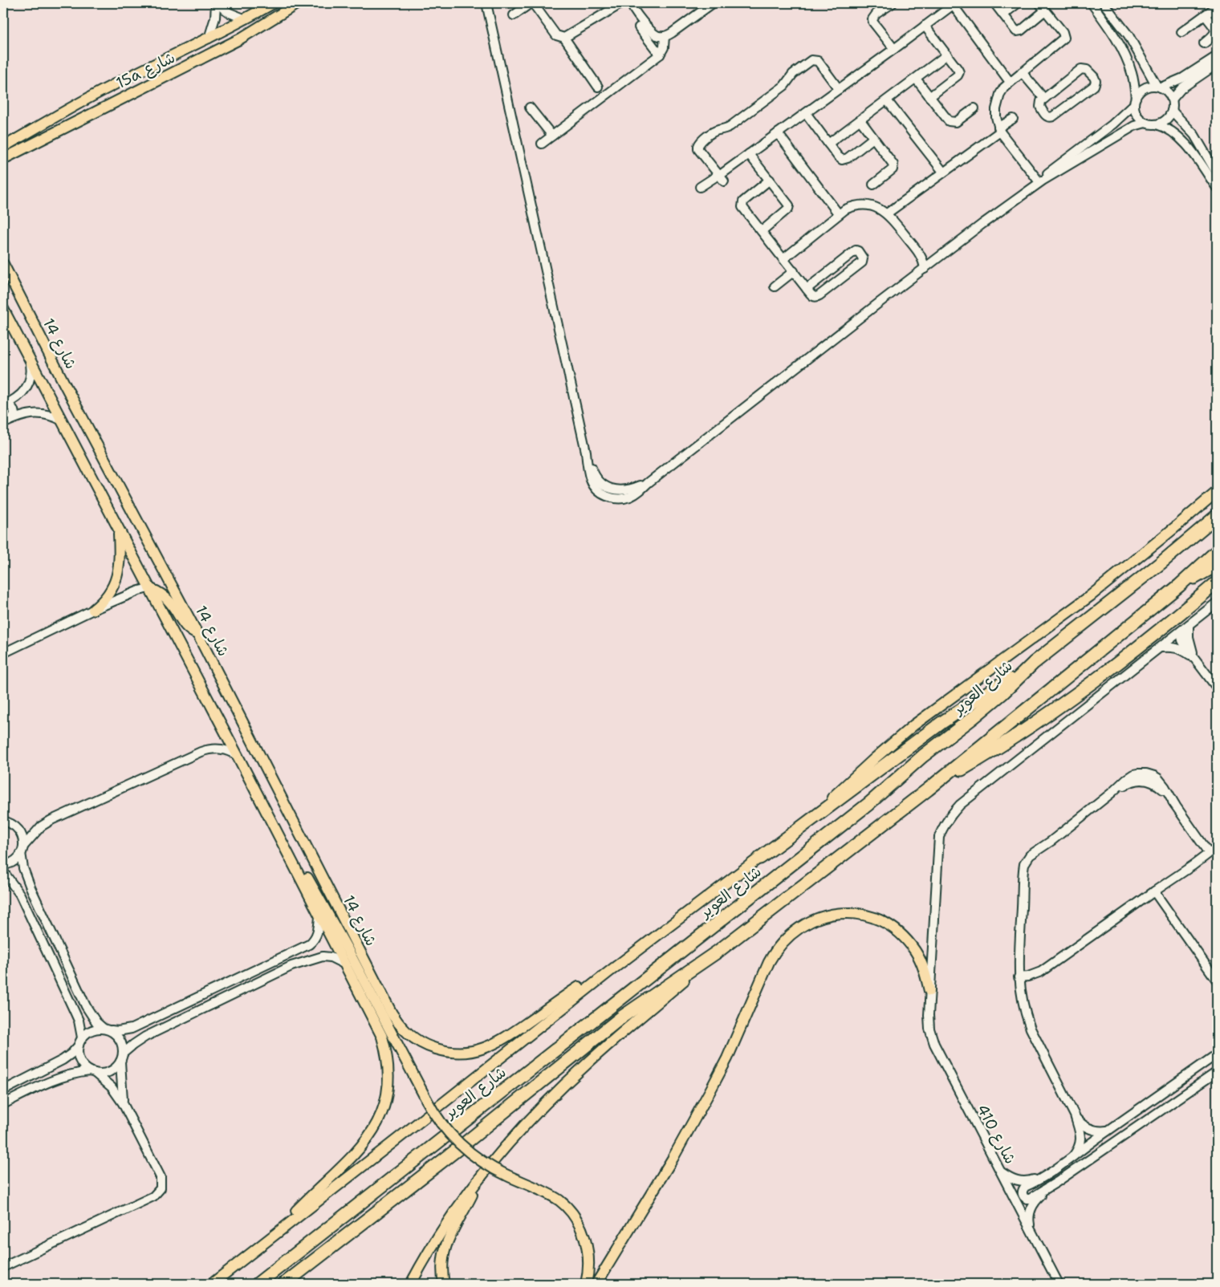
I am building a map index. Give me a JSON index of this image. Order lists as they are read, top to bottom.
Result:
{
  "streets": {
    "highway": ["شارع العوير"],
    "main road": ["15a شارع", "شارع 14"],
    "street": ["شارع 410"]
  }
}
